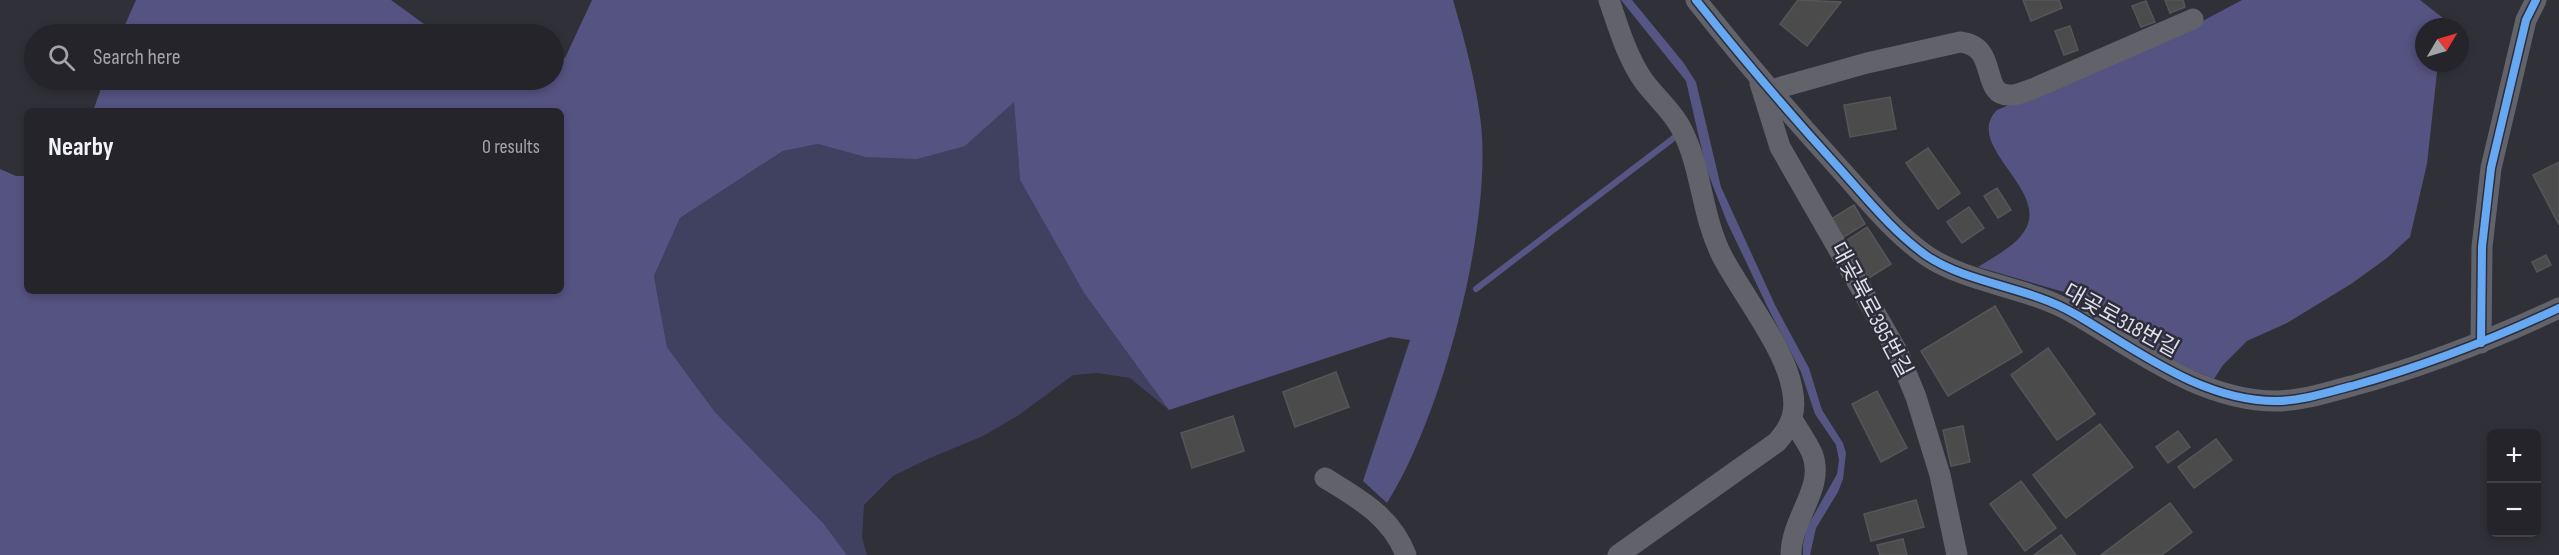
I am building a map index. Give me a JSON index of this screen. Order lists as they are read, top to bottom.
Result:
{
  "streets": {
    "street": ["대곶북로395번길", "대곶로318번길"]
  },
  "crossings": [
    ["대곶북로395번길", "대곶로318번길"]
  ],
  "north": "top right",
  "page": {
    "search": "Search here",
    "heading": ["Nearby", "0 results"],
    "map_buttons": ["+", "−"]
  }
}
